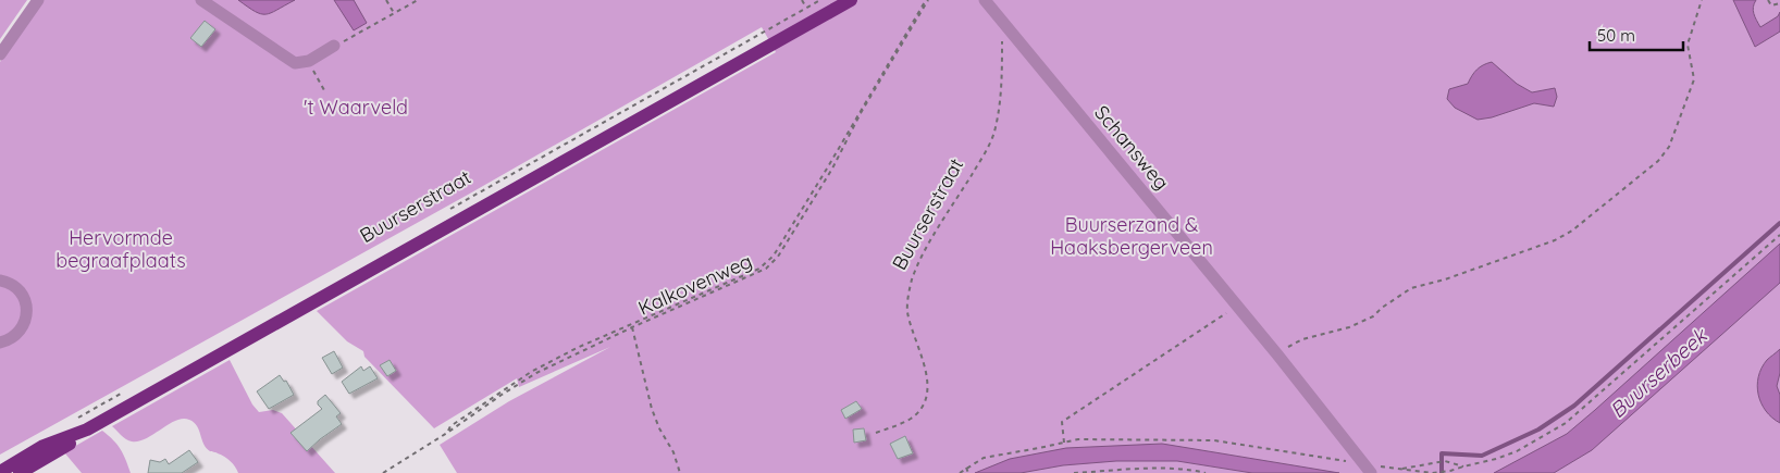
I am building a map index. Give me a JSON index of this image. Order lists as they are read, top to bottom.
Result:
{
  "streets": {
    "main road": ["Buurserstraat"],
    "street": ["Schansweg"],
    "path": ["Kalkovenweg"]
  },
  "crossings": [
    ["Schansweg", "Buurserstraat"]
  ],
  "water": ["Buurserbeek"],
  "parks": ["'t Waarveld", "Buurserzand & Haaksbergerveen", "Hervormde begraafplaats"],
  "scale_bar": "50 m"
}
